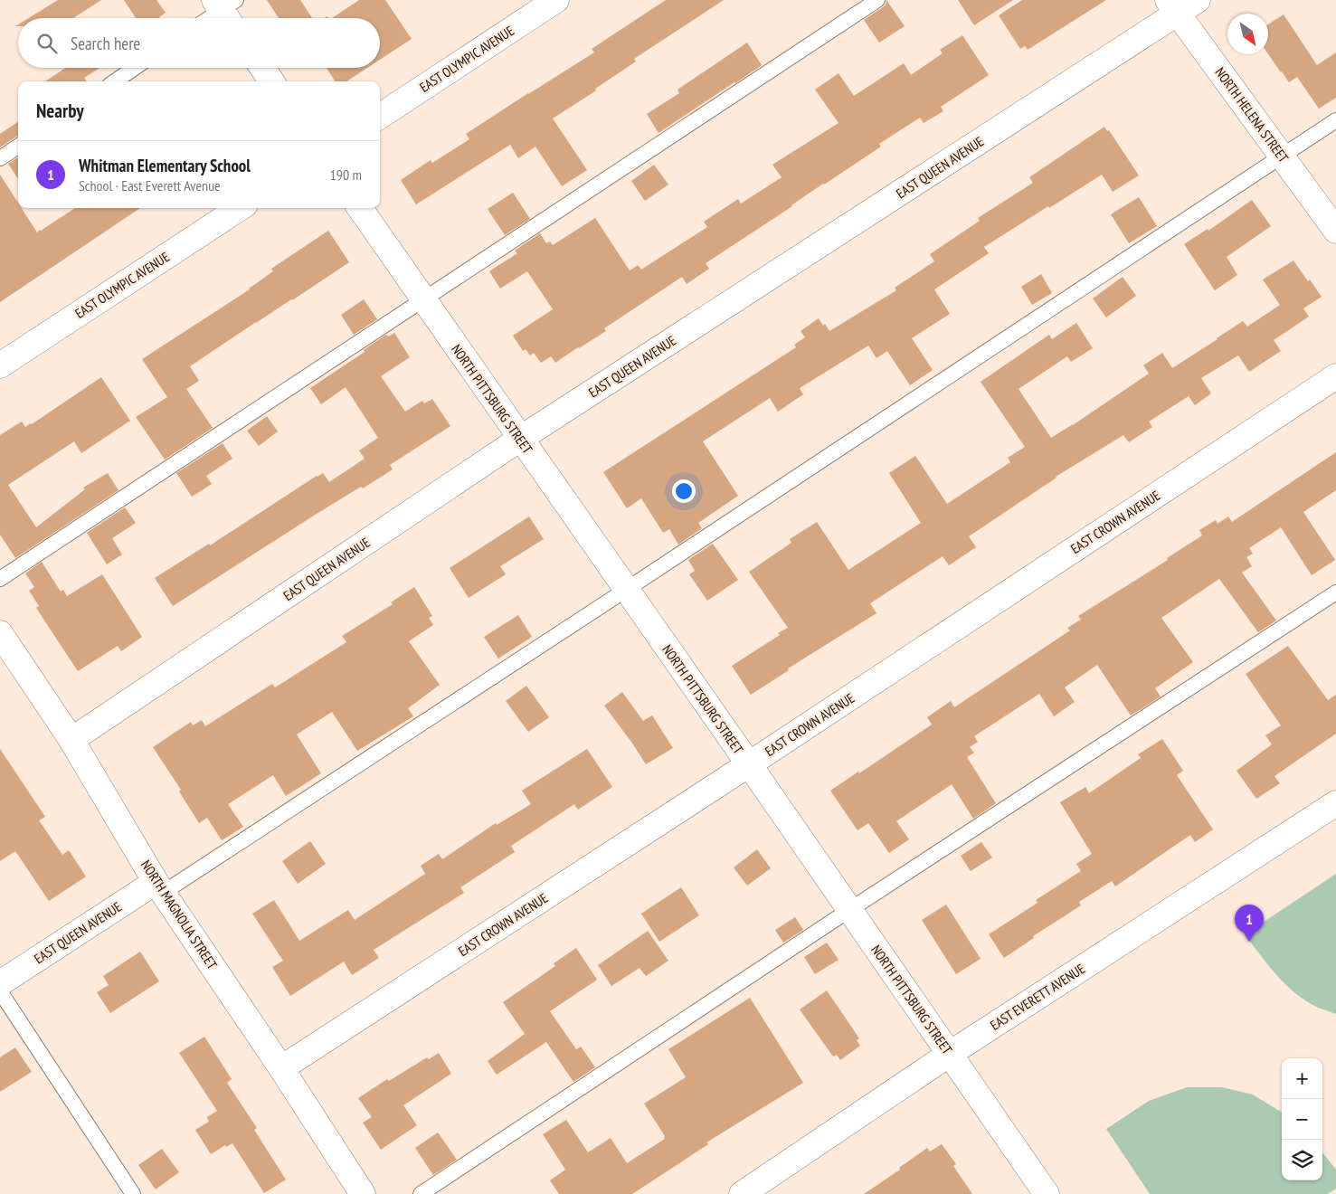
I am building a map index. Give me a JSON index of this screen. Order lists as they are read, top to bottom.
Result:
{
  "streets": {
    "street": [
      "EAST OLYMPIC AVENUE",
      "NORTH HELENA STREET",
      "EAST QUEEN AVENUE",
      "NORTH PITTSBURG STREET",
      "EAST CROWN AVENUE",
      "NORTH MAGNOLIA STREET",
      "EAST EVERETT AVENUE"
    ]
  },
  "crossings": [
    ["NORTH HELENA STREET", "EAST QUEEN AVENUE"],
    ["EAST QUEEN AVENUE", "NORTH PITTSBURG STREET"],
    ["EAST QUEEN AVENUE", "NORTH MAGNOLIA STREET"],
    ["NORTH PITTSBURG STREET", "EAST CROWN AVENUE"],
    ["NORTH PITTSBURG STREET", "EAST EVERETT AVENUE"],
    ["EAST CROWN AVENUE", "NORTH MAGNOLIA STREET"]
  ],
  "north": "bottom right",
  "page": {
    "search": "Search here",
    "heading": "Nearby",
    "list": [
      {
        "mark": "1",
        "name": "Whitman Elementary School",
        "note": "School · East Everett Avenue",
        "value": "190 m"
      }
    ],
    "pins": "1",
    "map_buttons": ["+", "−"]
  }
}
